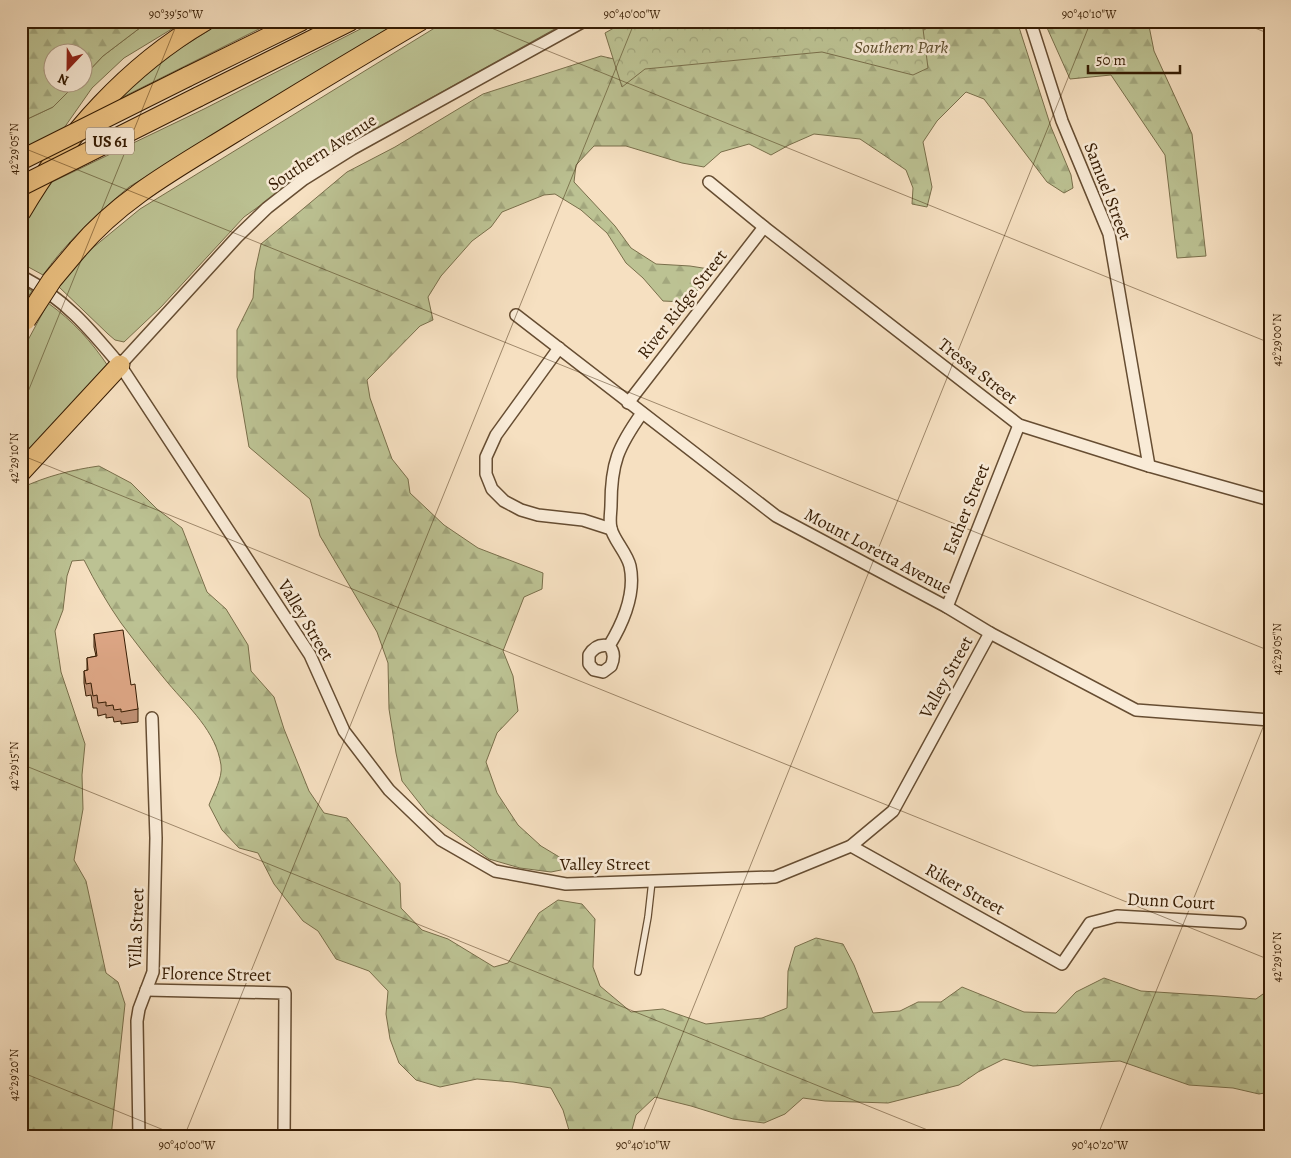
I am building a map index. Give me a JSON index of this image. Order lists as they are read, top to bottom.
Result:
{
  "streets": {
    "highway": ["US 61"],
    "street": [
      "Southern Avenue",
      "Samuel Street",
      "River Ridge Street",
      "Tressa Street",
      "Esther Street",
      "Mount Loretta Avenue",
      "Valley Street",
      "Riker Street",
      "Dunn Court",
      "Villa Street",
      "Florence Street"
    ]
  },
  "crossings": [
    ["Southern Avenue", "Valley Street"],
    ["Samuel Street", "Tressa Street"],
    ["River Ridge Street", "Tressa Street"],
    ["River Ridge Street", "Mount Loretta Avenue"],
    ["Tressa Street", "Esther Street"],
    ["Esther Street", "Mount Loretta Avenue"],
    ["Mount Loretta Avenue", "Valley Street"],
    ["Valley Street", "Riker Street"],
    ["Riker Street", "Dunn Court"],
    ["Villa Street", "Florence Street"]
  ],
  "parks": ["Southern Park"],
  "scale_bar": "50 m",
  "north": "bottom",
  "coordinates": [
    "90°39'50\"W",
    "90°40'00\"W",
    "90°40'10\"W",
    "42°29'05\"N",
    "42°29'00\"N",
    "42°29'10\"N",
    "42°29'15\"N",
    "42°29'20\"N",
    "90°40'20\"W"
  ]
}
